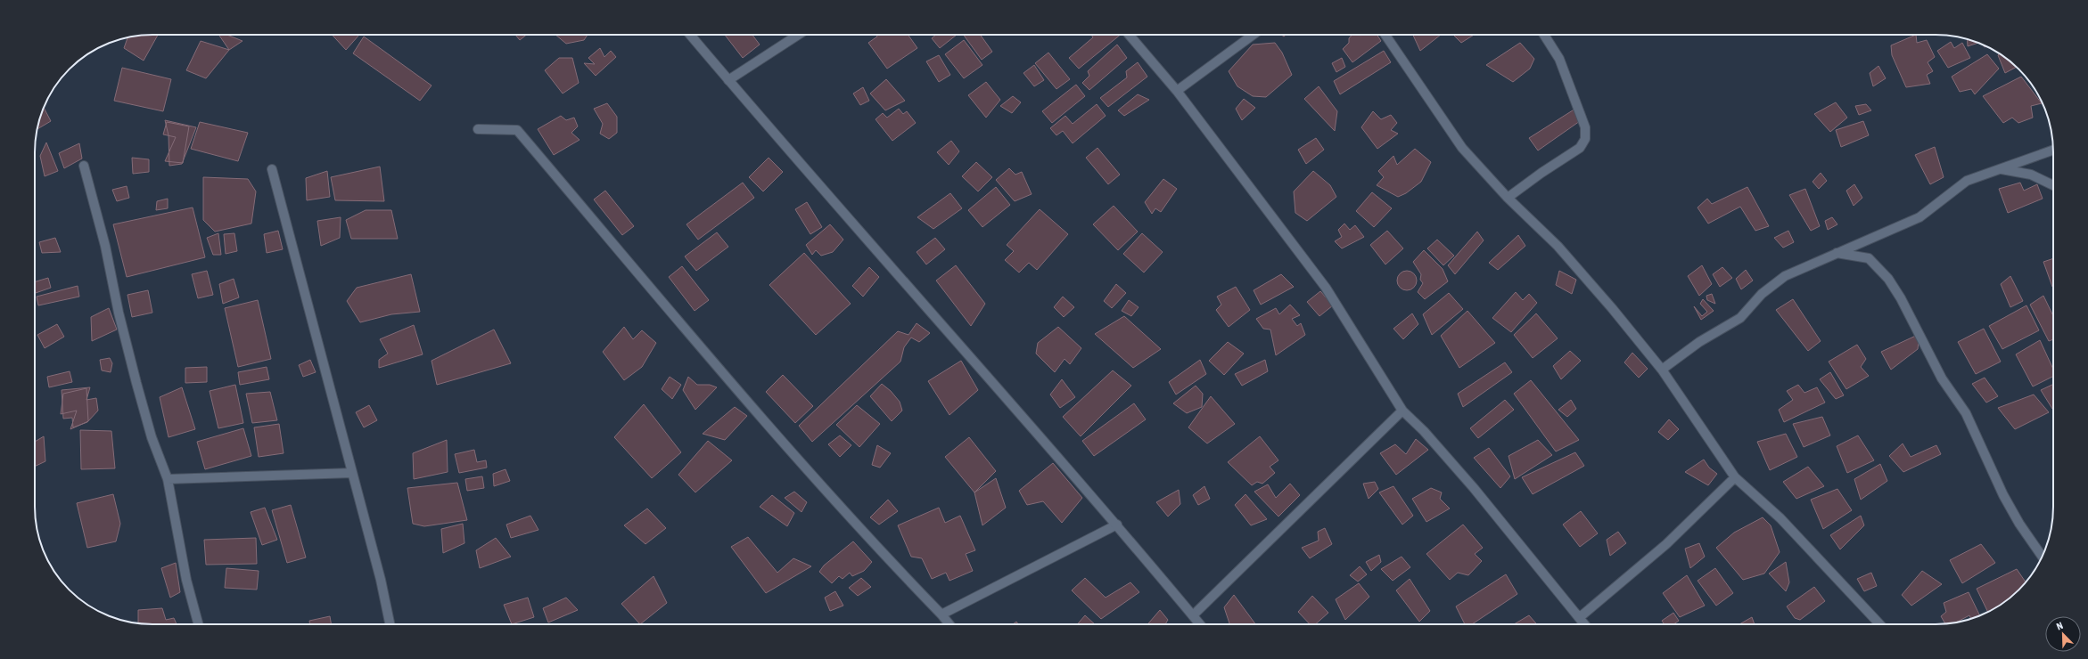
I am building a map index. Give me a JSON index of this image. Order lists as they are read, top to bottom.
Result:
{
  "north": "top left"
}
